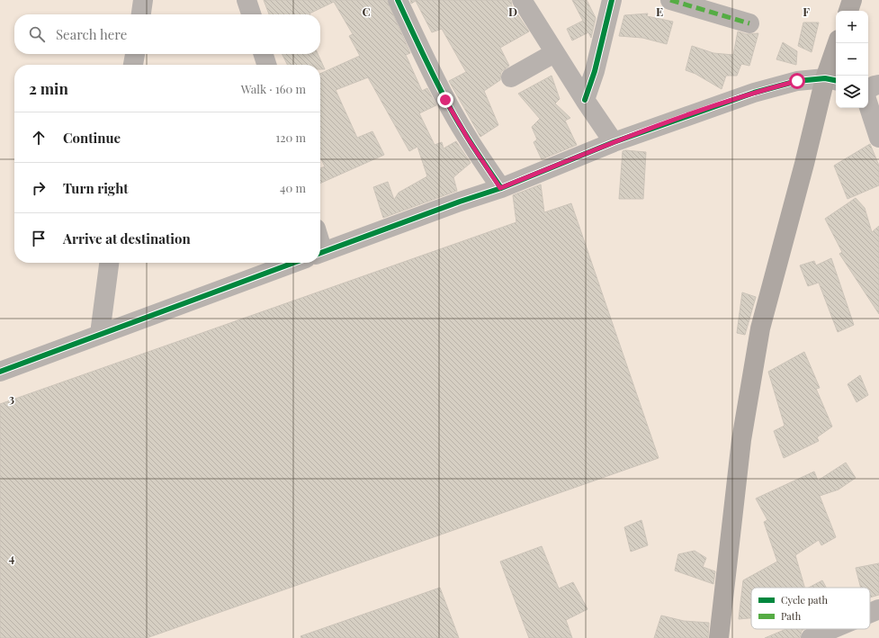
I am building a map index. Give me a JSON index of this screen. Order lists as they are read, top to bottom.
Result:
{
  "legend": ["Cycle path", "Path"],
  "page": {
    "map_buttons": ["+", "−"],
    "search": "Search here",
    "heading": ["2 min", "Walk · 160 m"],
    "list": [
      ["Continue", "120 m"],
      ["Turn right", "40 m"],
      "Arrive at destination"
    ]
  },
  "grid": {
    "columns": [
      "C",
      "D",
      "E",
      "F"
    ],
    "rows": ["3", "4"]
  }
}
